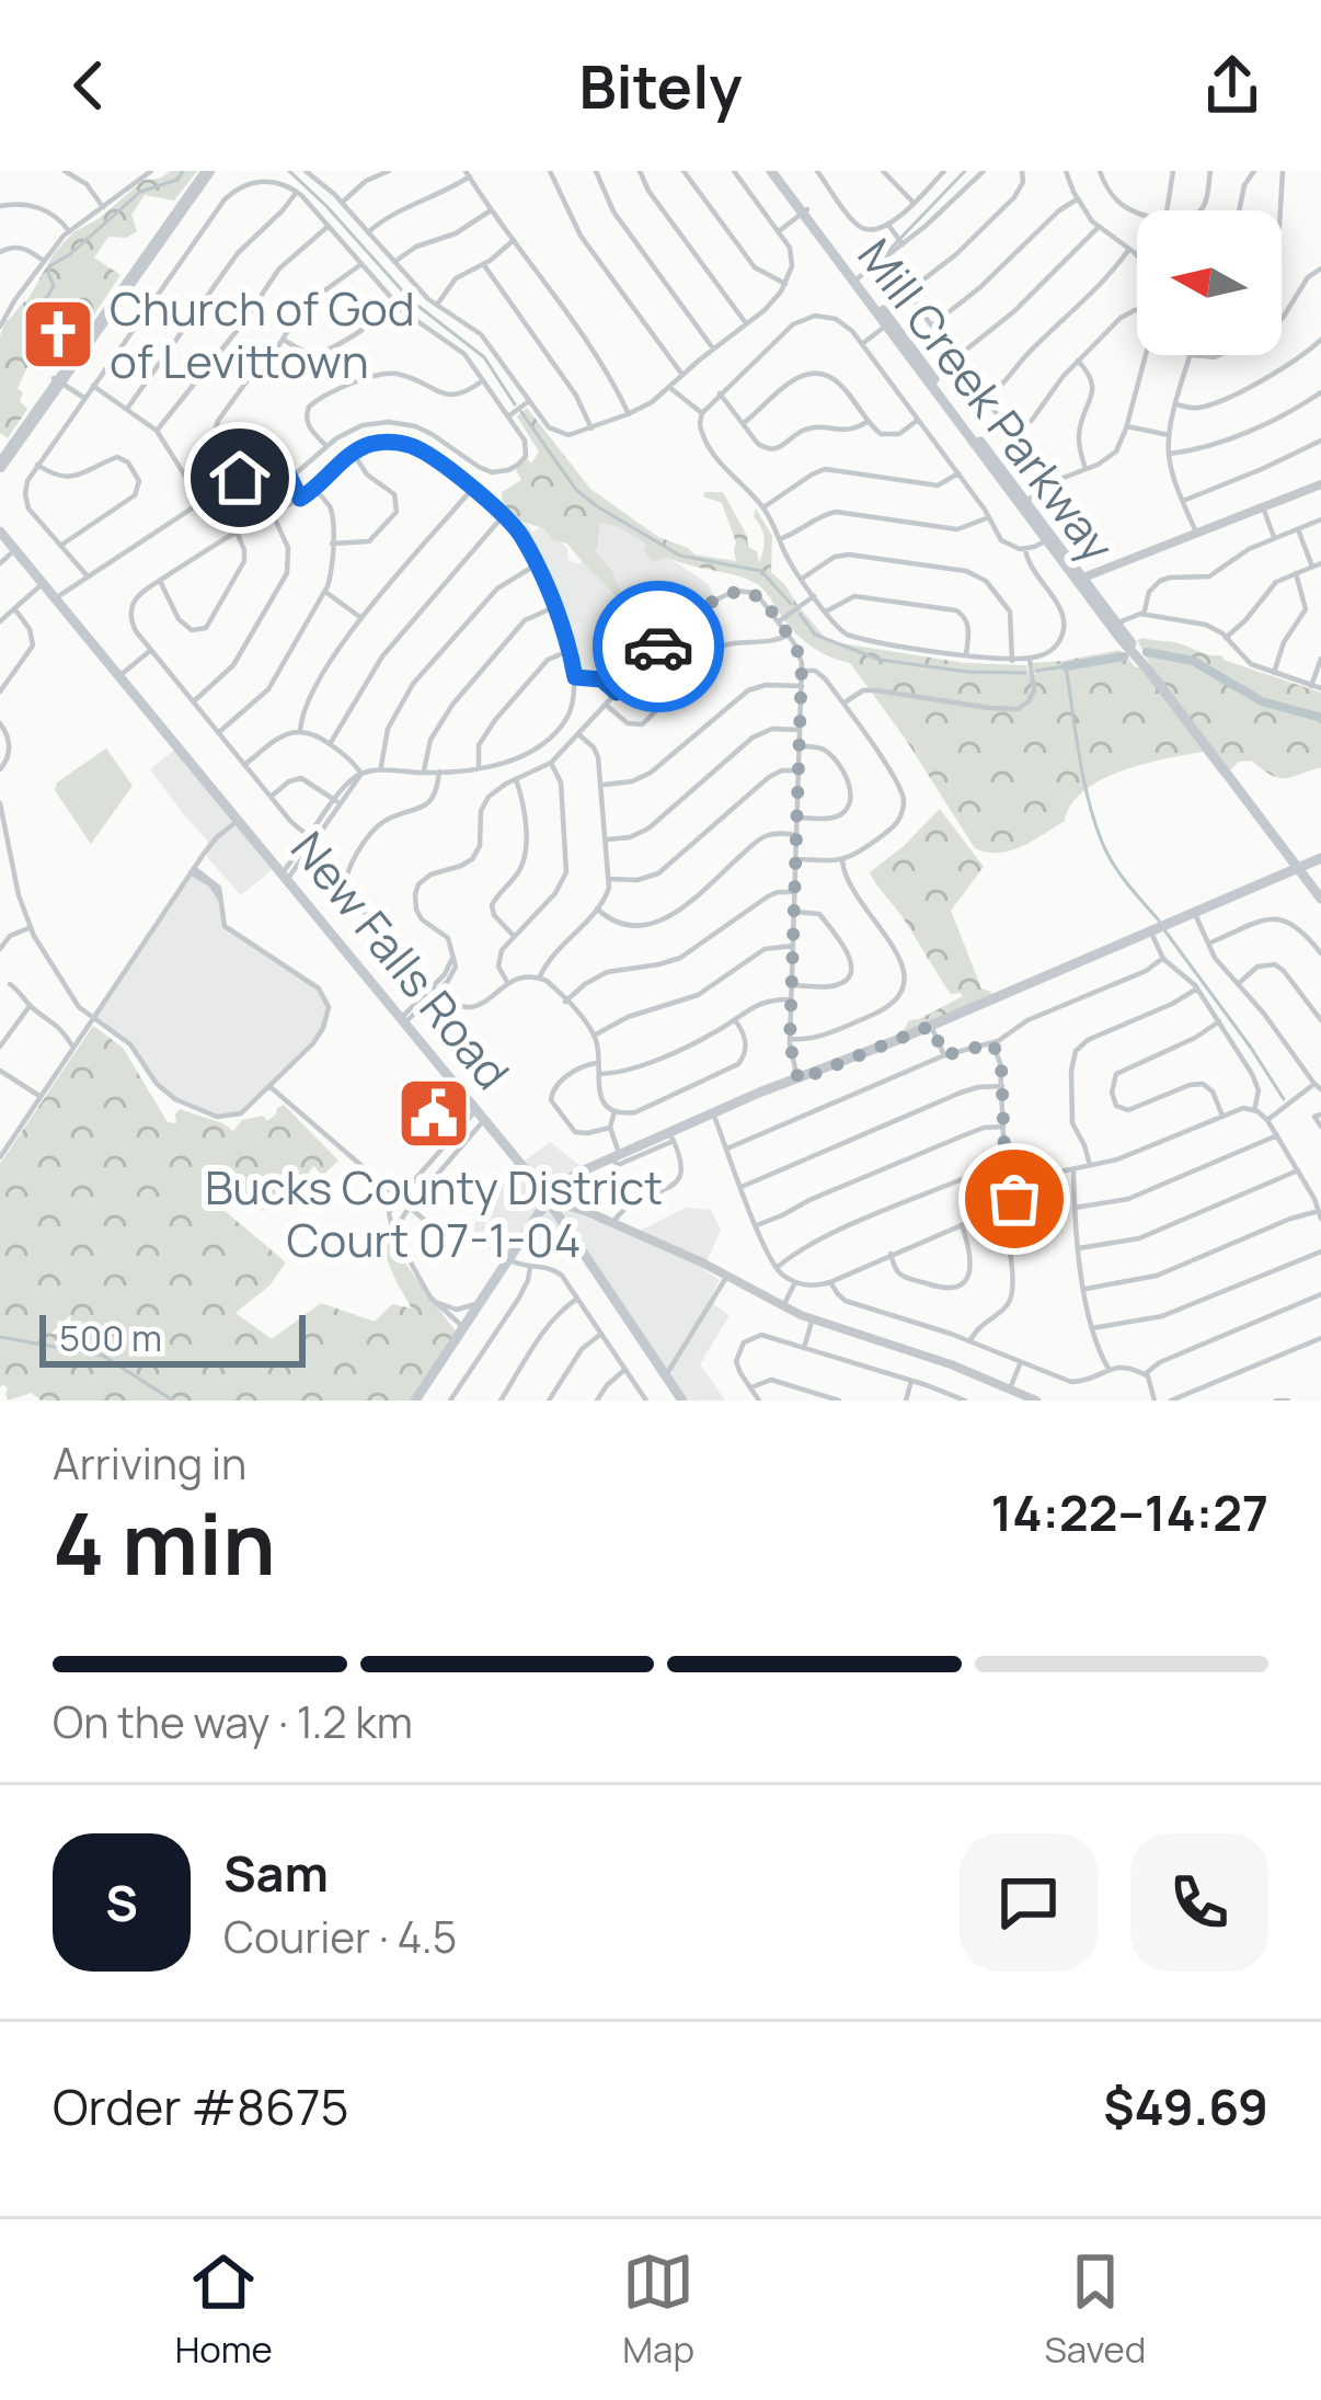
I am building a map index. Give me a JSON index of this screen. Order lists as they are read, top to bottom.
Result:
{
  "streets": {
    "main road": ["Mill Creek Parkway", "New Falls Road"]
  },
  "places": {
    "church": ["Church of God of Levittown"],
    "public building": ["Bucks County District Court 07-1-04"]
  },
  "scale_bar": "500 m",
  "north": "left",
  "page": {
    "header": "Bitely",
    "scale": "500 m",
    "heading": ["4 min", "Arriving in", "14:22–14:27"],
    "panel": [
      "Sam",
      "Courier · 4.5",
      "Order #8675",
      "$49.69"
    ],
    "bar": "On the way · 1.2 km",
    "round": "S",
    "tabs": ["Home", "Map", "Saved"]
  }
}
